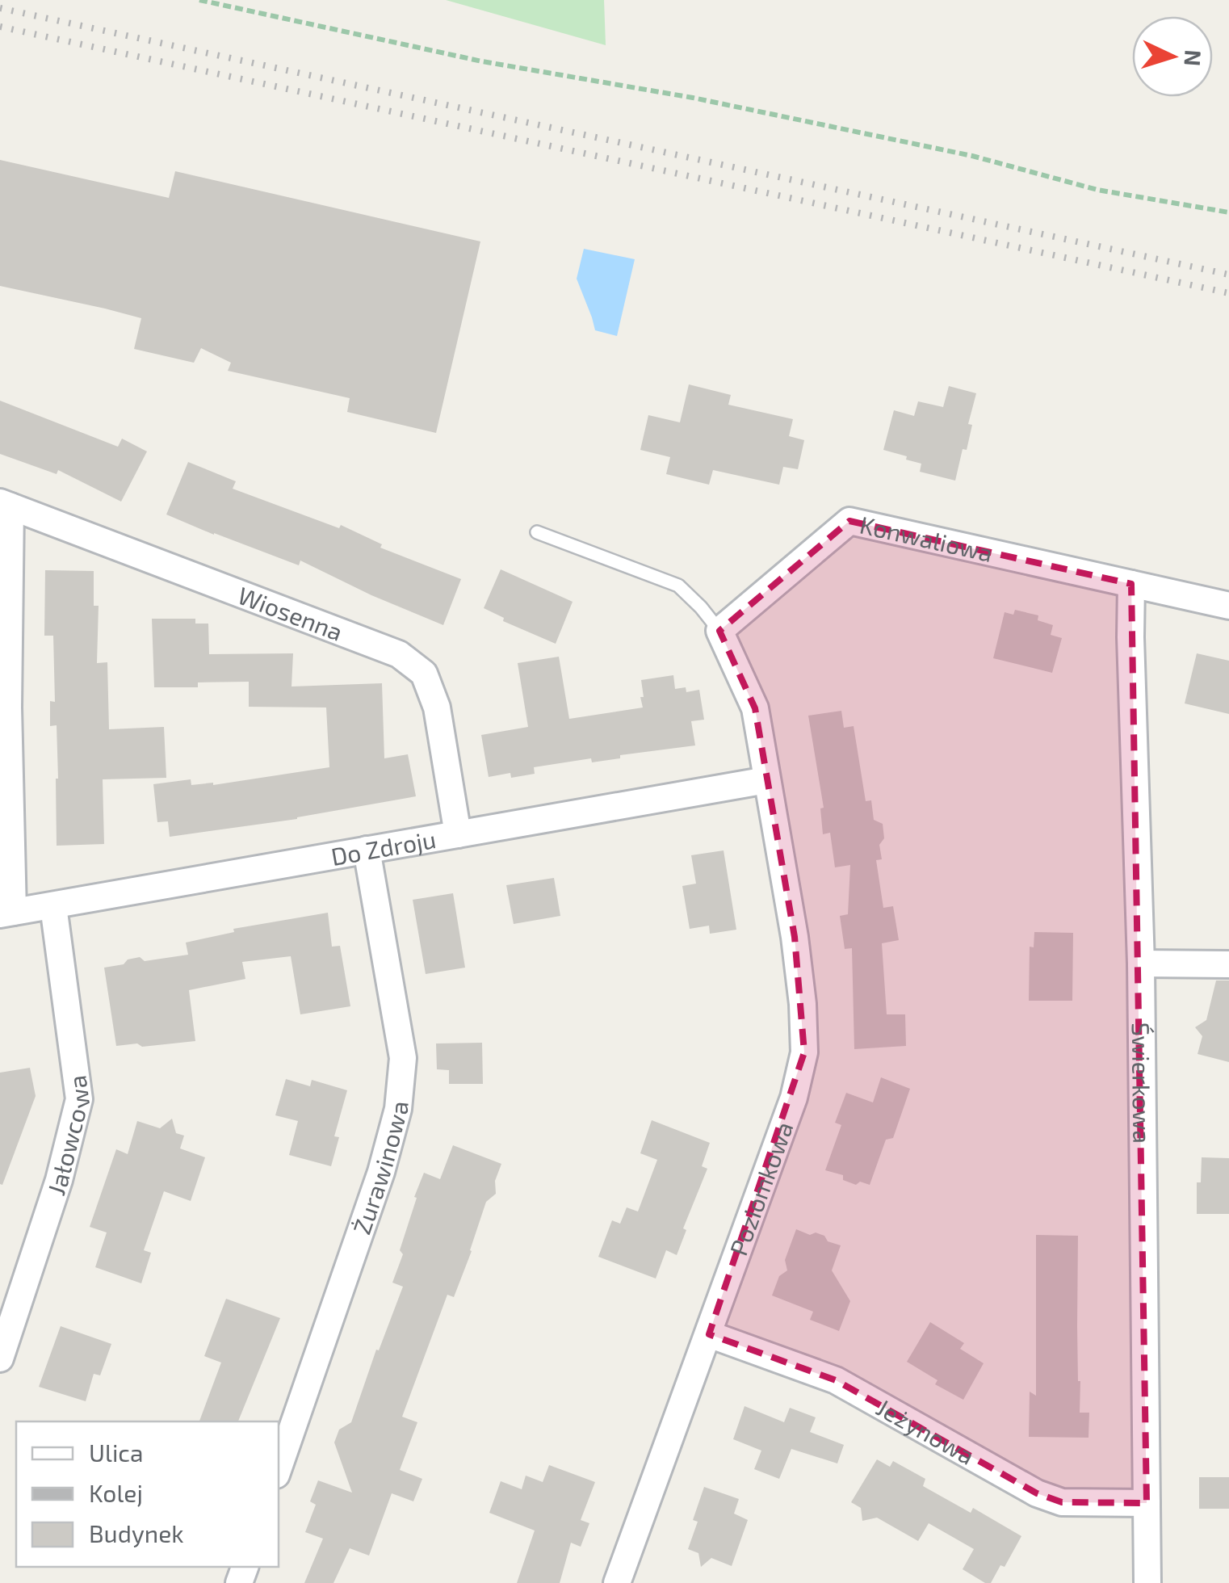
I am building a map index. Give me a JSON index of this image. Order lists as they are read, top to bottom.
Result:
{
  "streets": {
    "street": [
      "Konwaliowa",
      "Wiosenna",
      "Do Zdroju",
      "Świerkowa",
      "Jałowcowa",
      "Żurawinowa",
      "Poziomkowa",
      "Jeżynowa"
    ]
  },
  "crossings": [
    ["Konwaliowa", "Świerkowa"],
    ["Wiosenna", "Do Zdroju"],
    ["Do Zdroju", "Jałowcowa"],
    ["Do Zdroju", "Żurawinowa"],
    ["Do Zdroju", "Poziomkowa"],
    ["Świerkowa", "Jeżynowa"],
    ["Poziomkowa", "Jeżynowa"]
  ],
  "legend": ["Ulica", "Kolej", "Budynek"],
  "north": "right"
}
